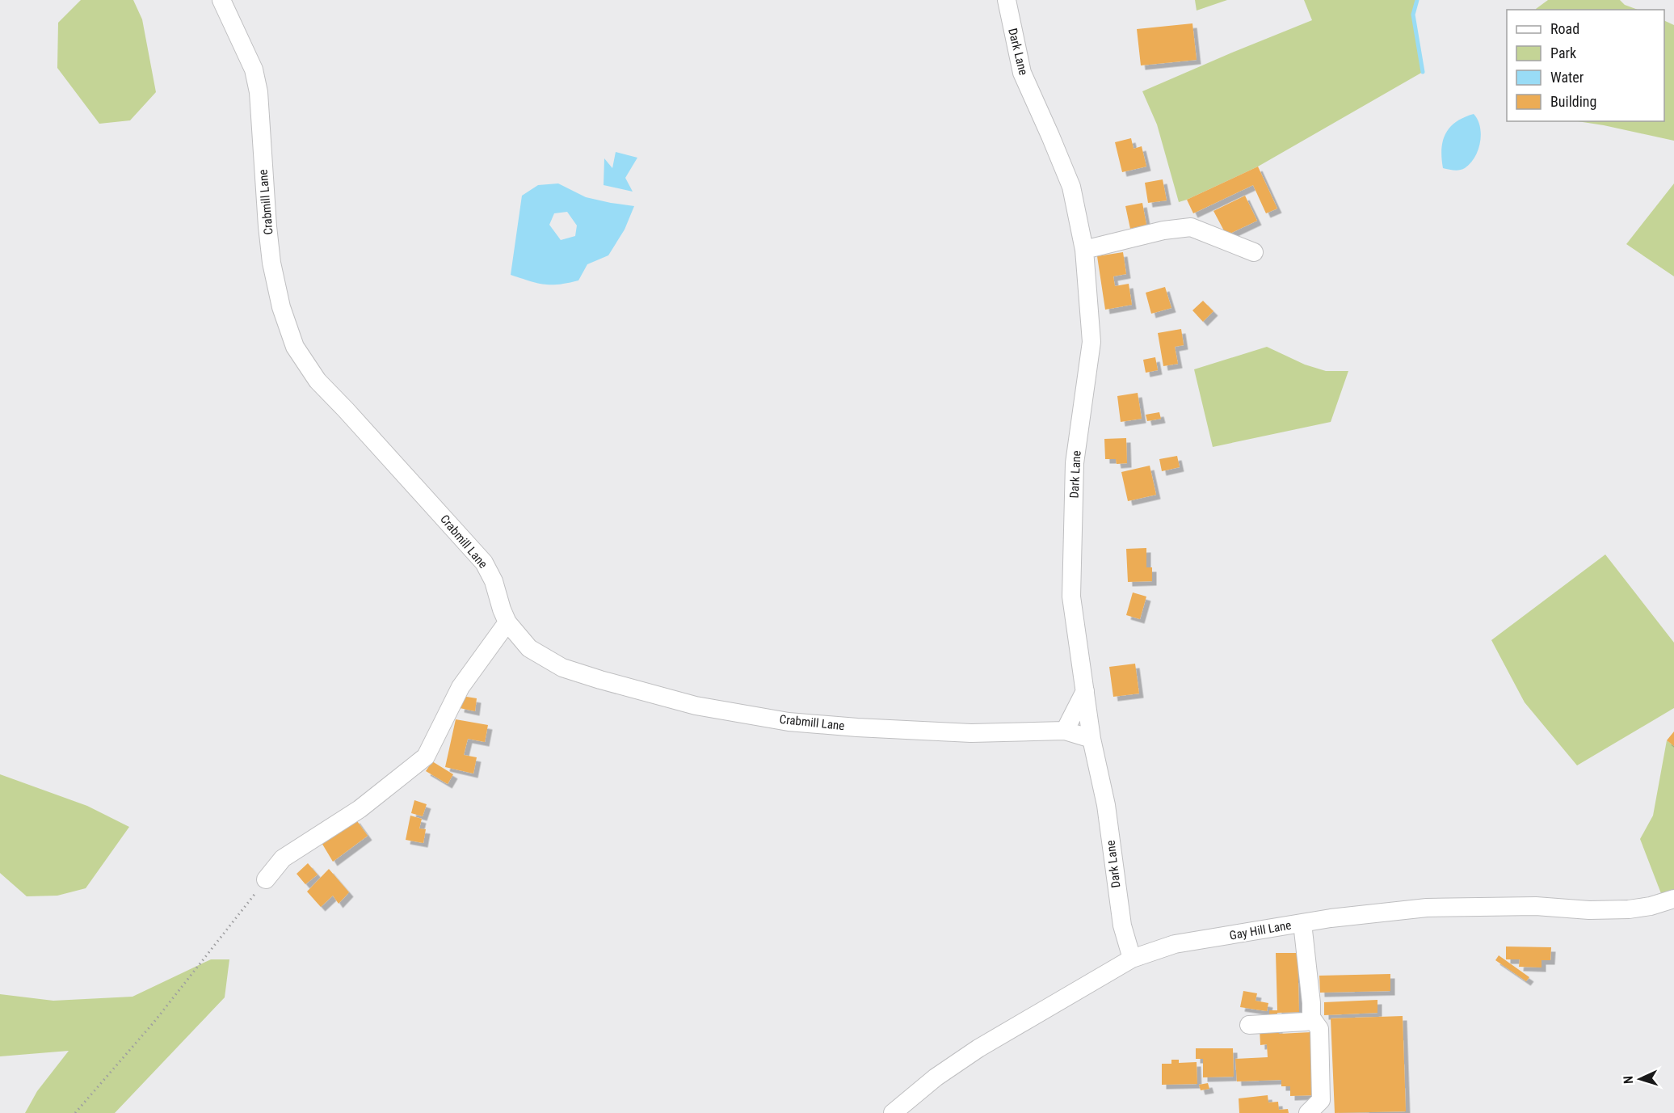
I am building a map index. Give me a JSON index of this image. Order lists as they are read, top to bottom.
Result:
{
  "streets": {
    "street": ["Dark Lane", "Crabmill Lane", "Gay Hill Lane"]
  },
  "crossings": [
    ["Dark Lane", "Crabmill Lane"],
    ["Dark Lane", "Gay Hill Lane"]
  ],
  "legend": [
    "Road",
    "Park",
    "Water",
    "Building"
  ],
  "north": "left"
}
